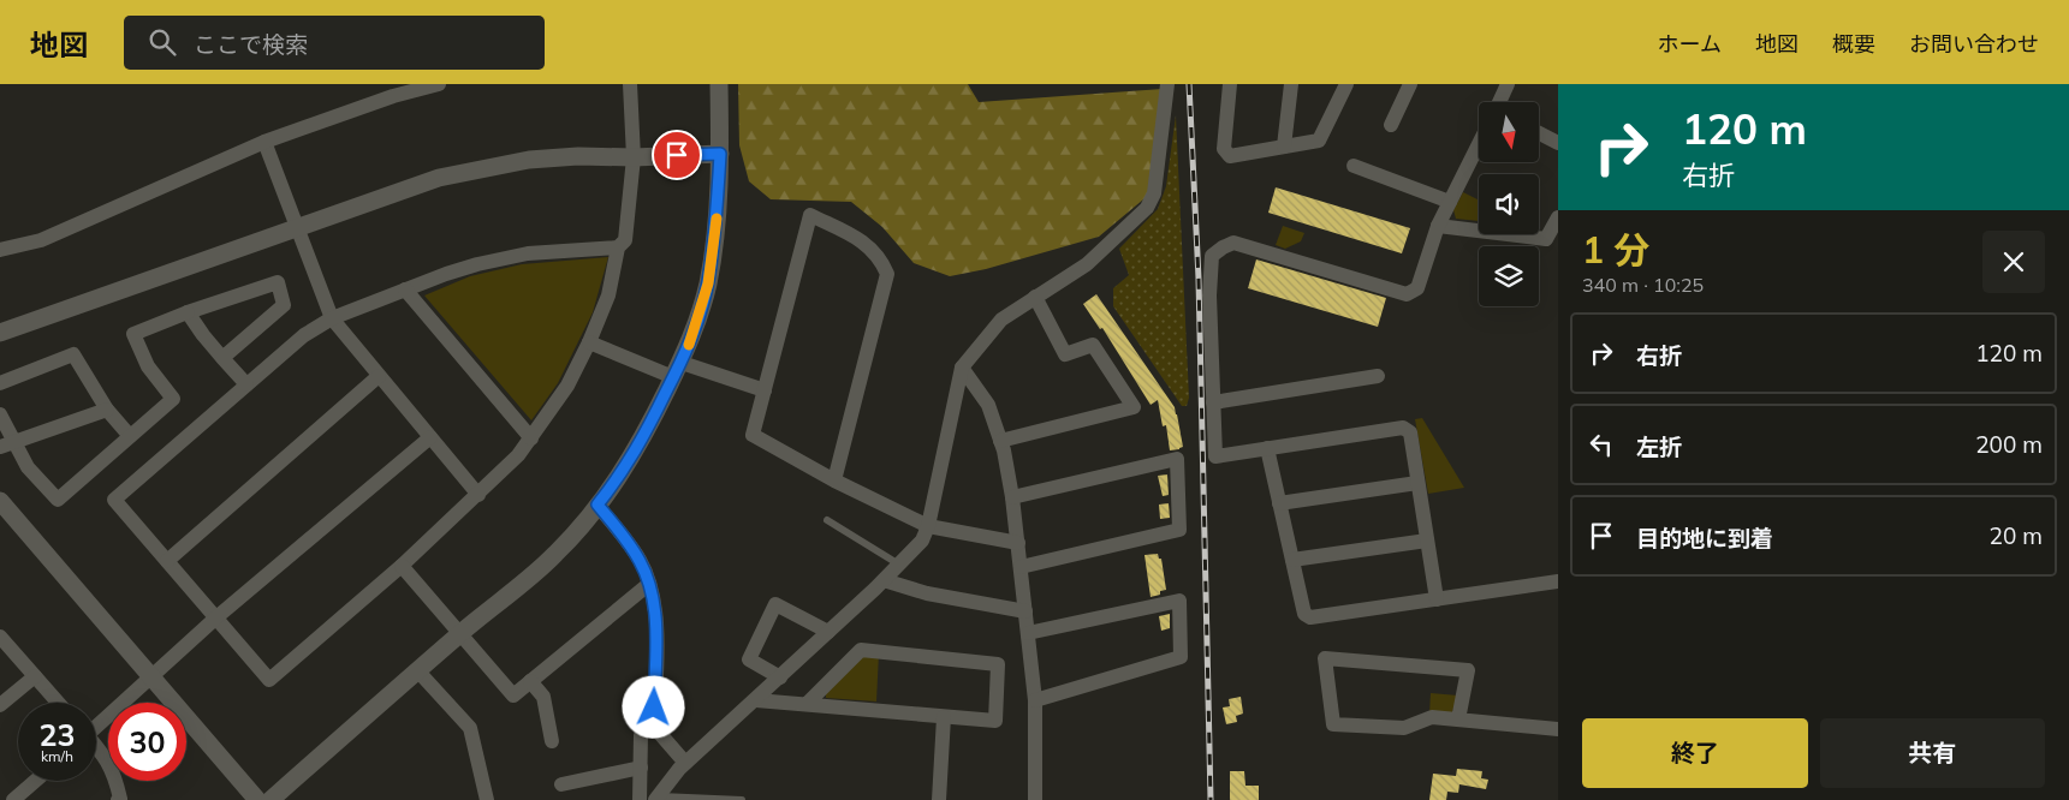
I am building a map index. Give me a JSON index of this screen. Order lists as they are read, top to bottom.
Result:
{
  "north": "bottom",
  "page": {
    "header": "地図",
    "search": "ここで検索",
    "nav": [
      "ホーム",
      "地図",
      "概要",
      "お問い合わせ"
    ],
    "turn": ["120 m", "右折"],
    "heading": ["1 分", "340 m · 10:25"],
    "list": [
      {
        "name": "右折",
        "value": "120 m"
      },
      {
        "name": "左折",
        "value": "200 m"
      },
      {
        "name": "目的地に到着",
        "value": "20 m"
      }
    ],
    "speed": "23 km/h",
    "limit": "30",
    "buttons": ["終了", "共有"]
  }
}
